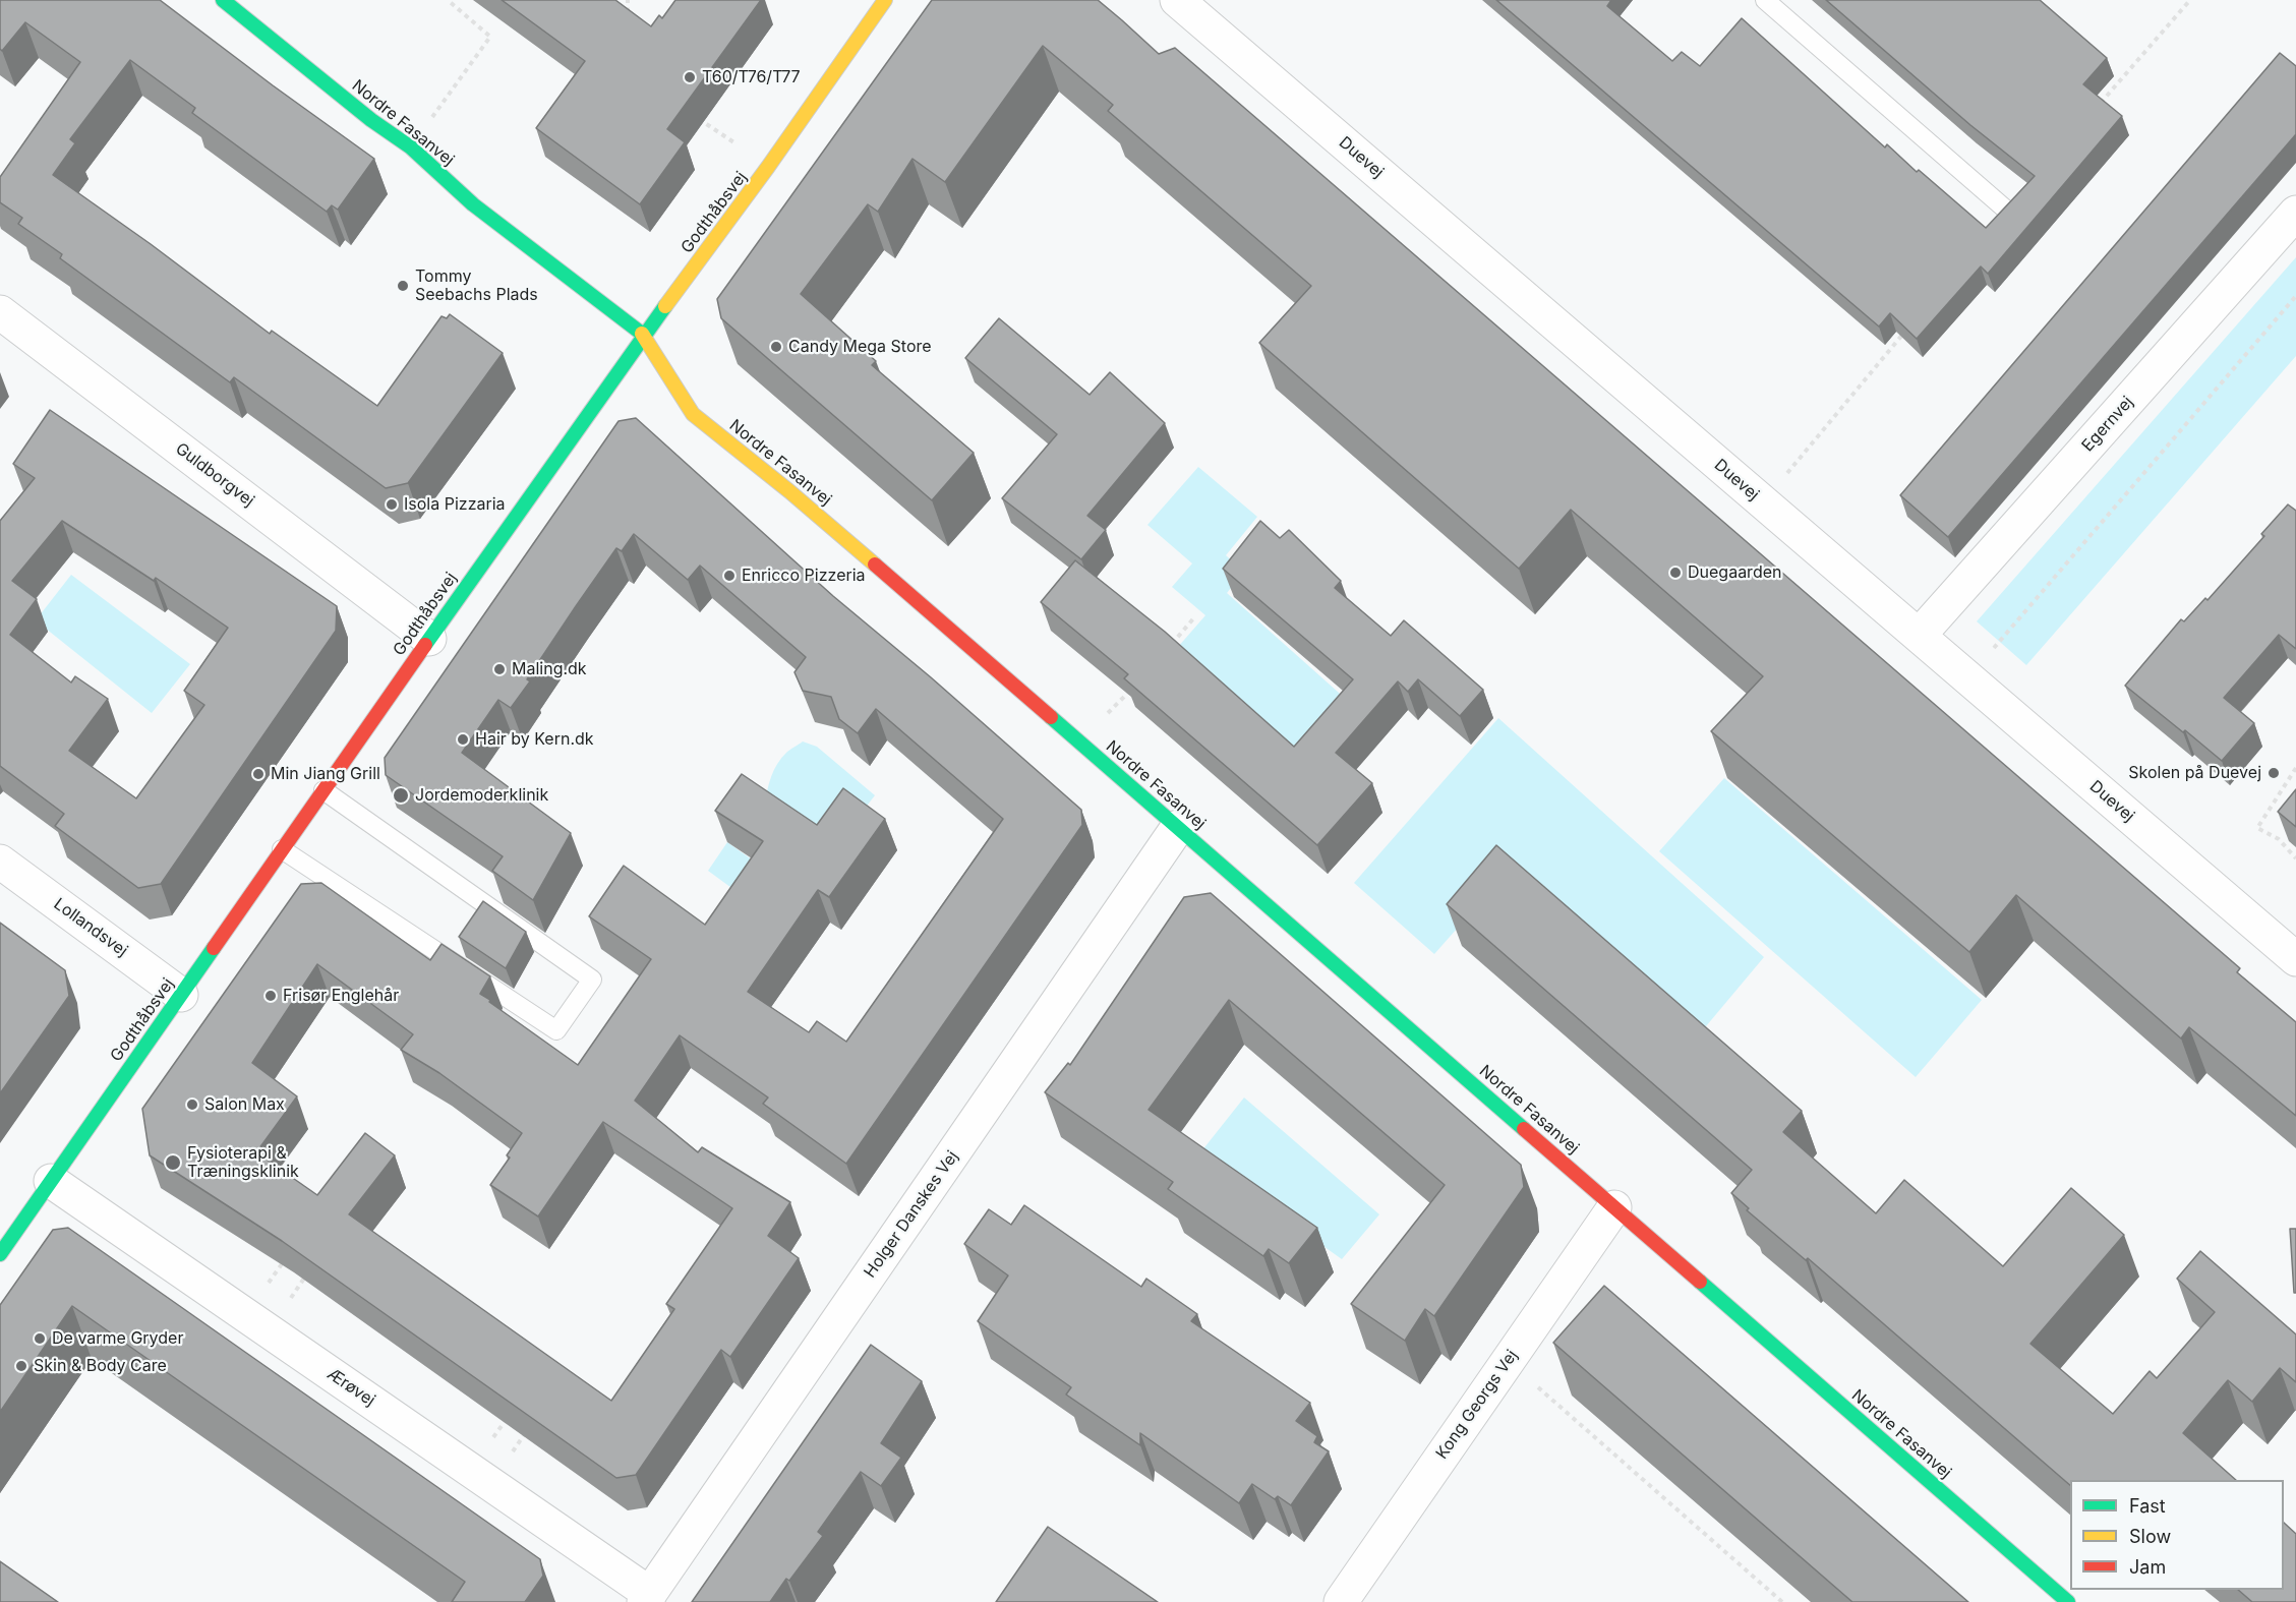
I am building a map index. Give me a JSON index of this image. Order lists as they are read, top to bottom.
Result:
{
  "streets": {
    "street": [
      "Nordre Fasanvej",
      "Duevej",
      "Godthåbsvej",
      "Egernvej",
      "Guldborgvej",
      "Lollandsvej",
      "Holger Danskes Vej",
      "Ærøvej",
      "Kong Georgs Vej"
    ]
  },
  "crossings": [
    ["Nordre Fasanvej", "Godthåbsvej"],
    ["Nordre Fasanvej", "Holger Danskes Vej"],
    ["Nordre Fasanvej", "Kong Georgs Vej"],
    ["Duevej", "Egernvej"],
    ["Godthåbsvej", "Guldborgvej"],
    ["Godthåbsvej", "Lollandsvej"],
    ["Godthåbsvej", "Ærøvej"],
    ["Holger Danskes Vej", "Ærøvej"]
  ],
  "places": [
    "T60/T76/T77",
    "Tommy Seebachs Plads",
    "Candy Mega Store",
    "Isola Pizzaria",
    "Duegaarden",
    "Enricco Pizzeria",
    "Maling.dk",
    "Hair by Kern.dk",
    "Skolen på Duevej",
    "Min Jiang Grill",
    "Jordemoderklinik",
    "Frisør Englehår",
    "Salon Max",
    "Fysioterapi & Træningsklinik",
    "De varme Gryder",
    "Skin & Body Care"
  ],
  "legend": ["Fast", "Slow", "Jam"]
}
